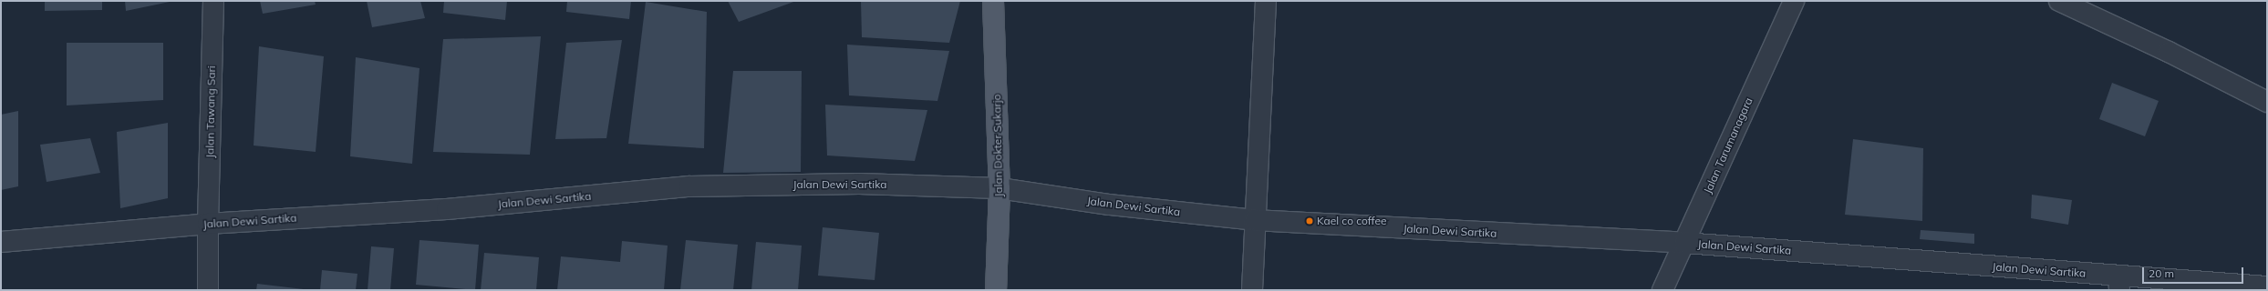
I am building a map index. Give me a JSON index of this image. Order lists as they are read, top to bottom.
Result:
{
  "streets": {
    "main road": ["Jalan Dokter Sukarjo"],
    "street": ["Jalan Tawang Sari", "Jalan Tarumanagara", "Jalan Dewi Sartika"]
  },
  "crossings": [
    ["Jalan Tawang Sari", "Jalan Dewi Sartika"],
    ["Jalan Dokter Sukarjo", "Jalan Dewi Sartika"],
    ["Jalan Tarumanagara", "Jalan Dewi Sartika"]
  ],
  "places": ["Kael co coffee"],
  "scale_bar": "20 m"
}
